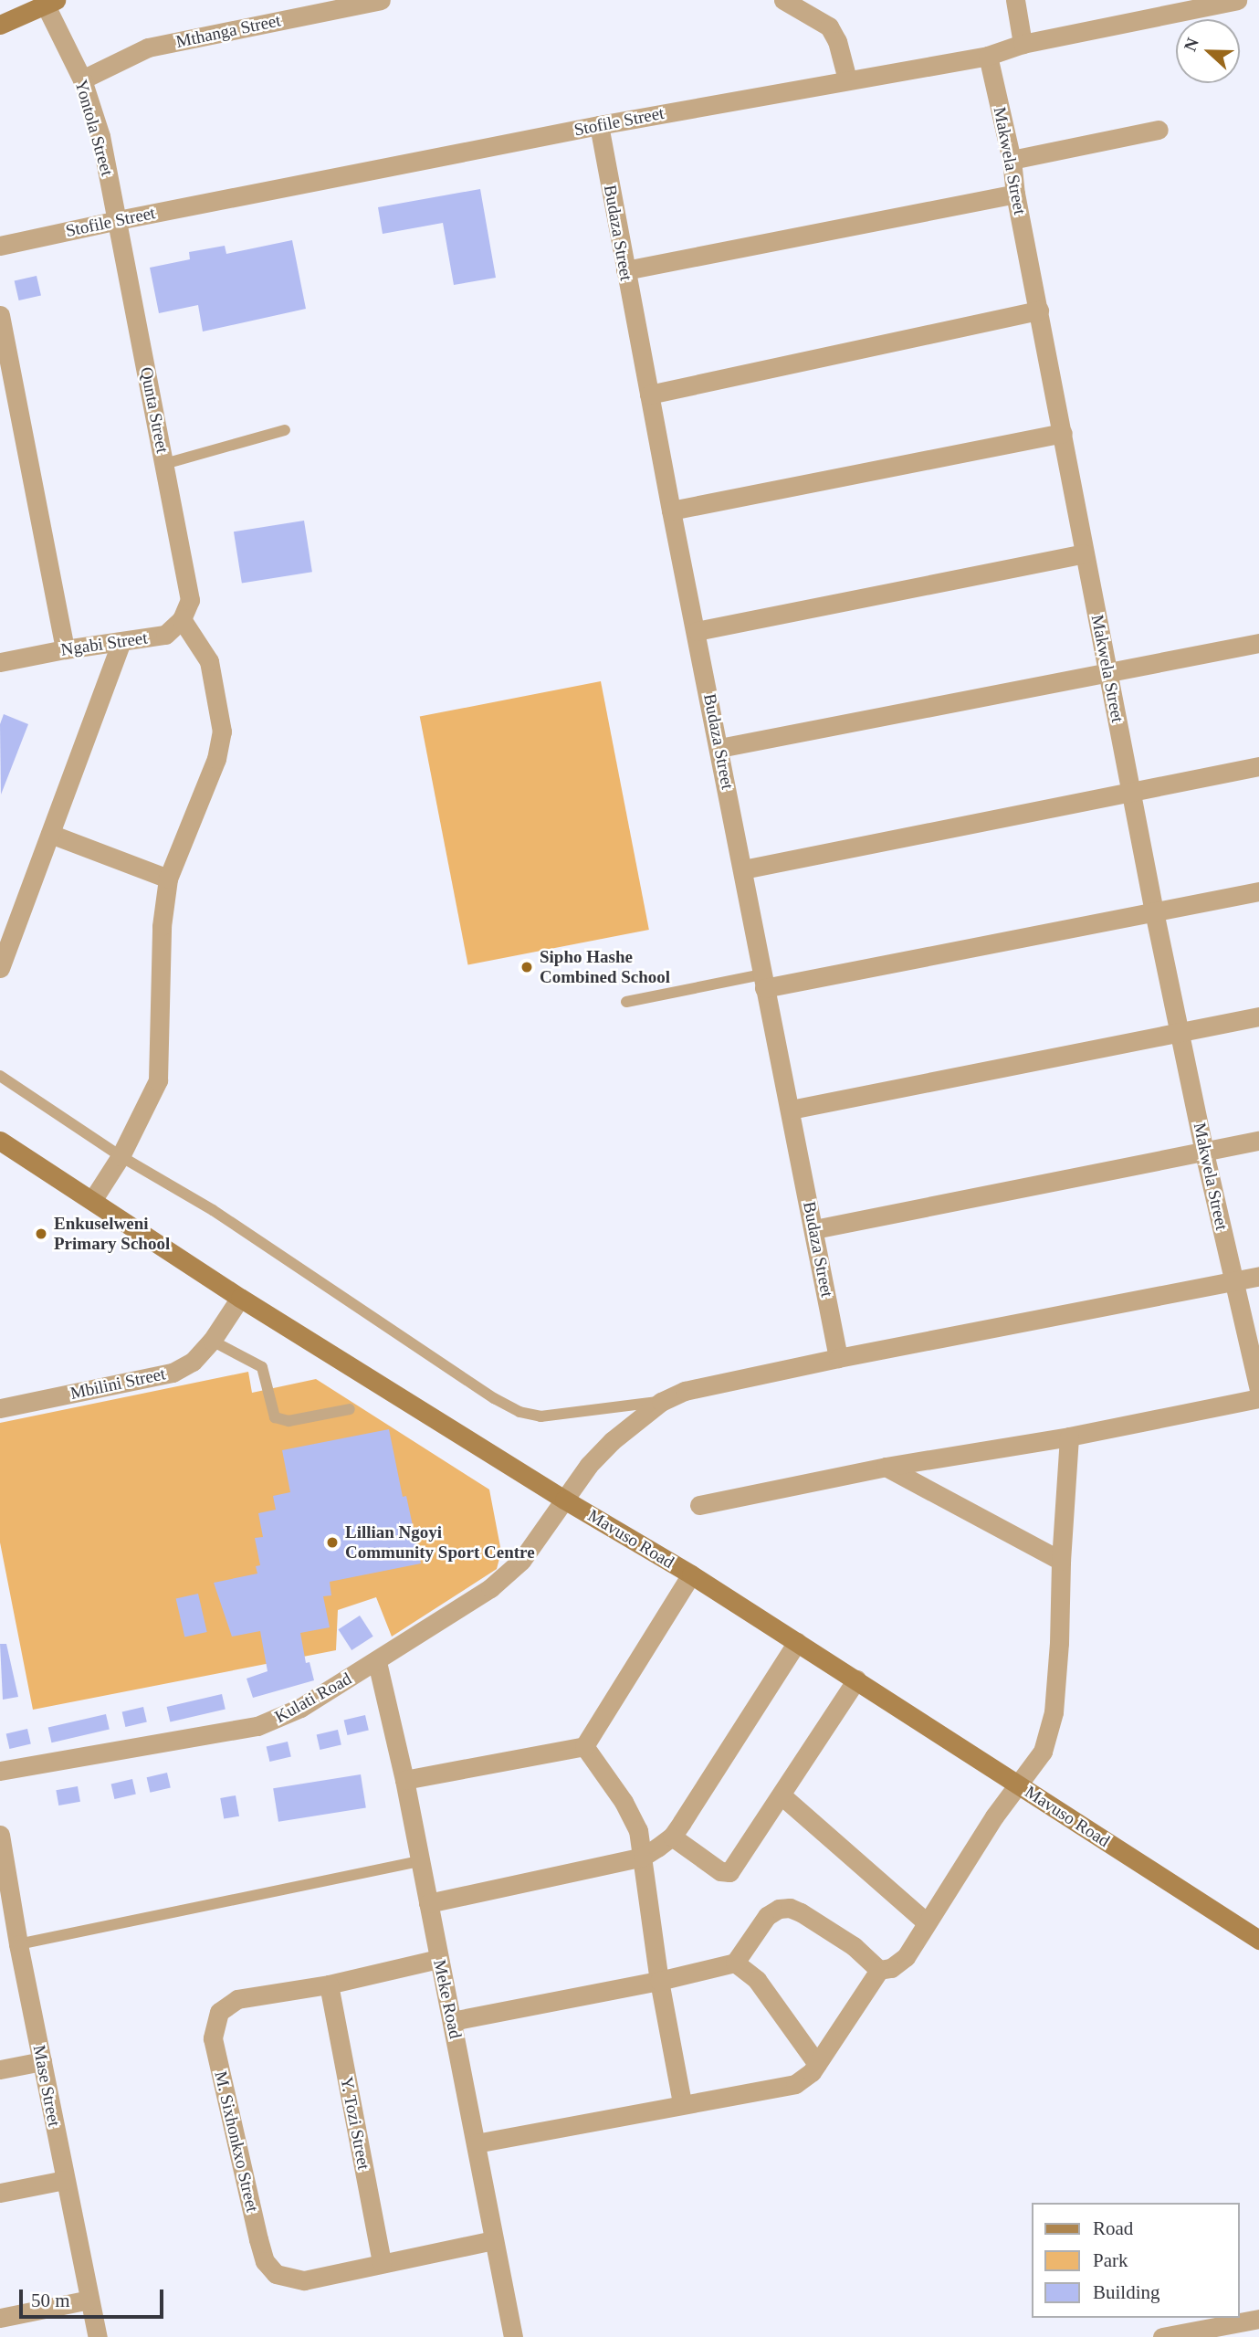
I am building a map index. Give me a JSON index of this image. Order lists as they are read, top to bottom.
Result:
{
  "streets": {
    "street": [
      "Mthanga Street",
      "Stofile Street",
      "Yontola Street",
      "Makwela Street",
      "Budaza Street",
      "Qunta Street",
      "Ngabi Street",
      "Mbilini Street",
      "Mavuso Road",
      "Kulati Road",
      "Meke Road",
      "Mase Street",
      "Y. Tozi Street",
      "M. Sixhonkxo Street"
    ]
  },
  "crossings": [
    ["Mthanga Street", "Yontola Street"],
    ["Stofile Street", "Yontola Street"],
    ["Stofile Street", "Makwela Street"],
    ["Stofile Street", "Budaza Street"],
    ["Stofile Street", "Qunta Street"],
    ["Yontola Street", "Qunta Street"],
    ["Makwela Street", "Kulati Road"],
    ["Budaza Street", "Kulati Road"],
    ["Qunta Street", "Ngabi Street"],
    ["Mbilini Street", "Mavuso Road"],
    ["Mavuso Road", "Kulati Road"],
    ["Kulati Road", "Meke Road"],
    ["Meke Road", "M. Sixhonkxo Street"],
    ["Y. Tozi Street", "M. Sixhonkxo Street"]
  ],
  "places": ["Sipho Hashe Combined School", "Enkuselweni Primary School", "Lillian Ngoyi Community Sport Centre"],
  "legend": ["Road", "Park", "Building"],
  "scale_bar": "50 m",
  "north": "left"
}
